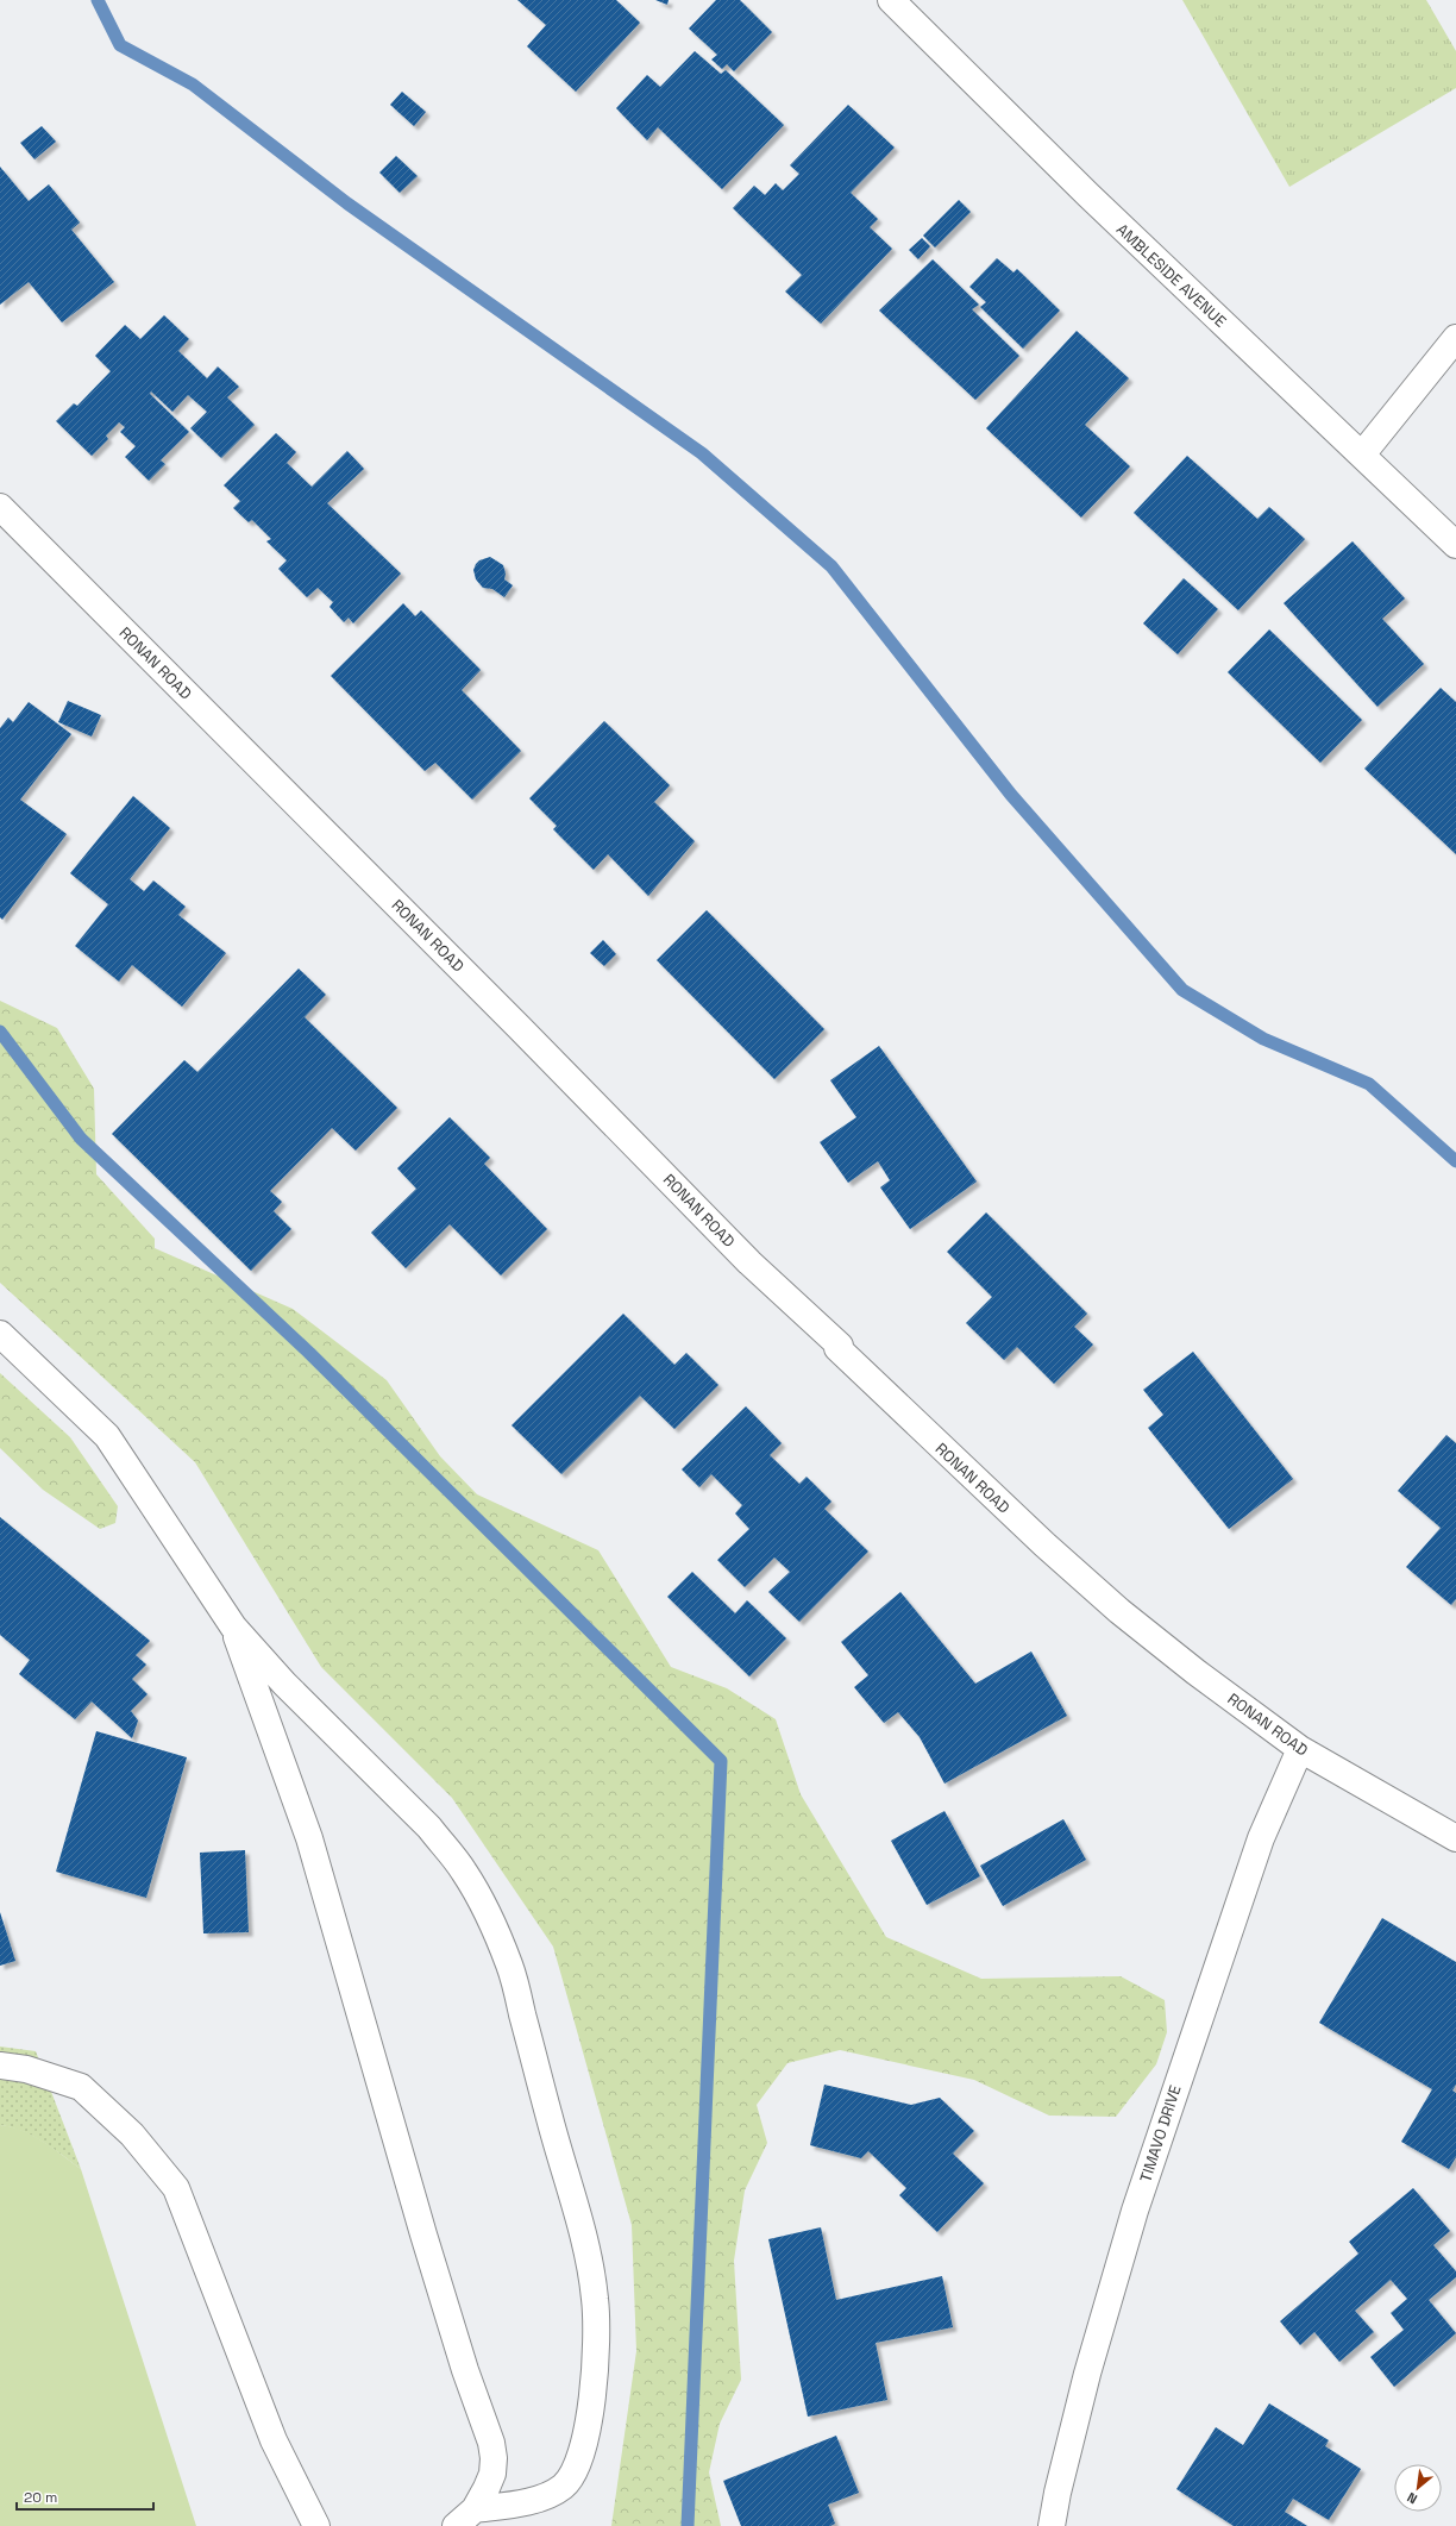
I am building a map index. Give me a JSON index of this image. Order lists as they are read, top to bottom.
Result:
{
  "streets": {
    "street": ["AMBLESIDE AVENUE", "RONAN ROAD", "TIMAVO DRIVE"]
  },
  "crossings": [
    ["RONAN ROAD", "TIMAVO DRIVE"]
  ],
  "scale_bar": "20 m",
  "north": "bottom left"
}
